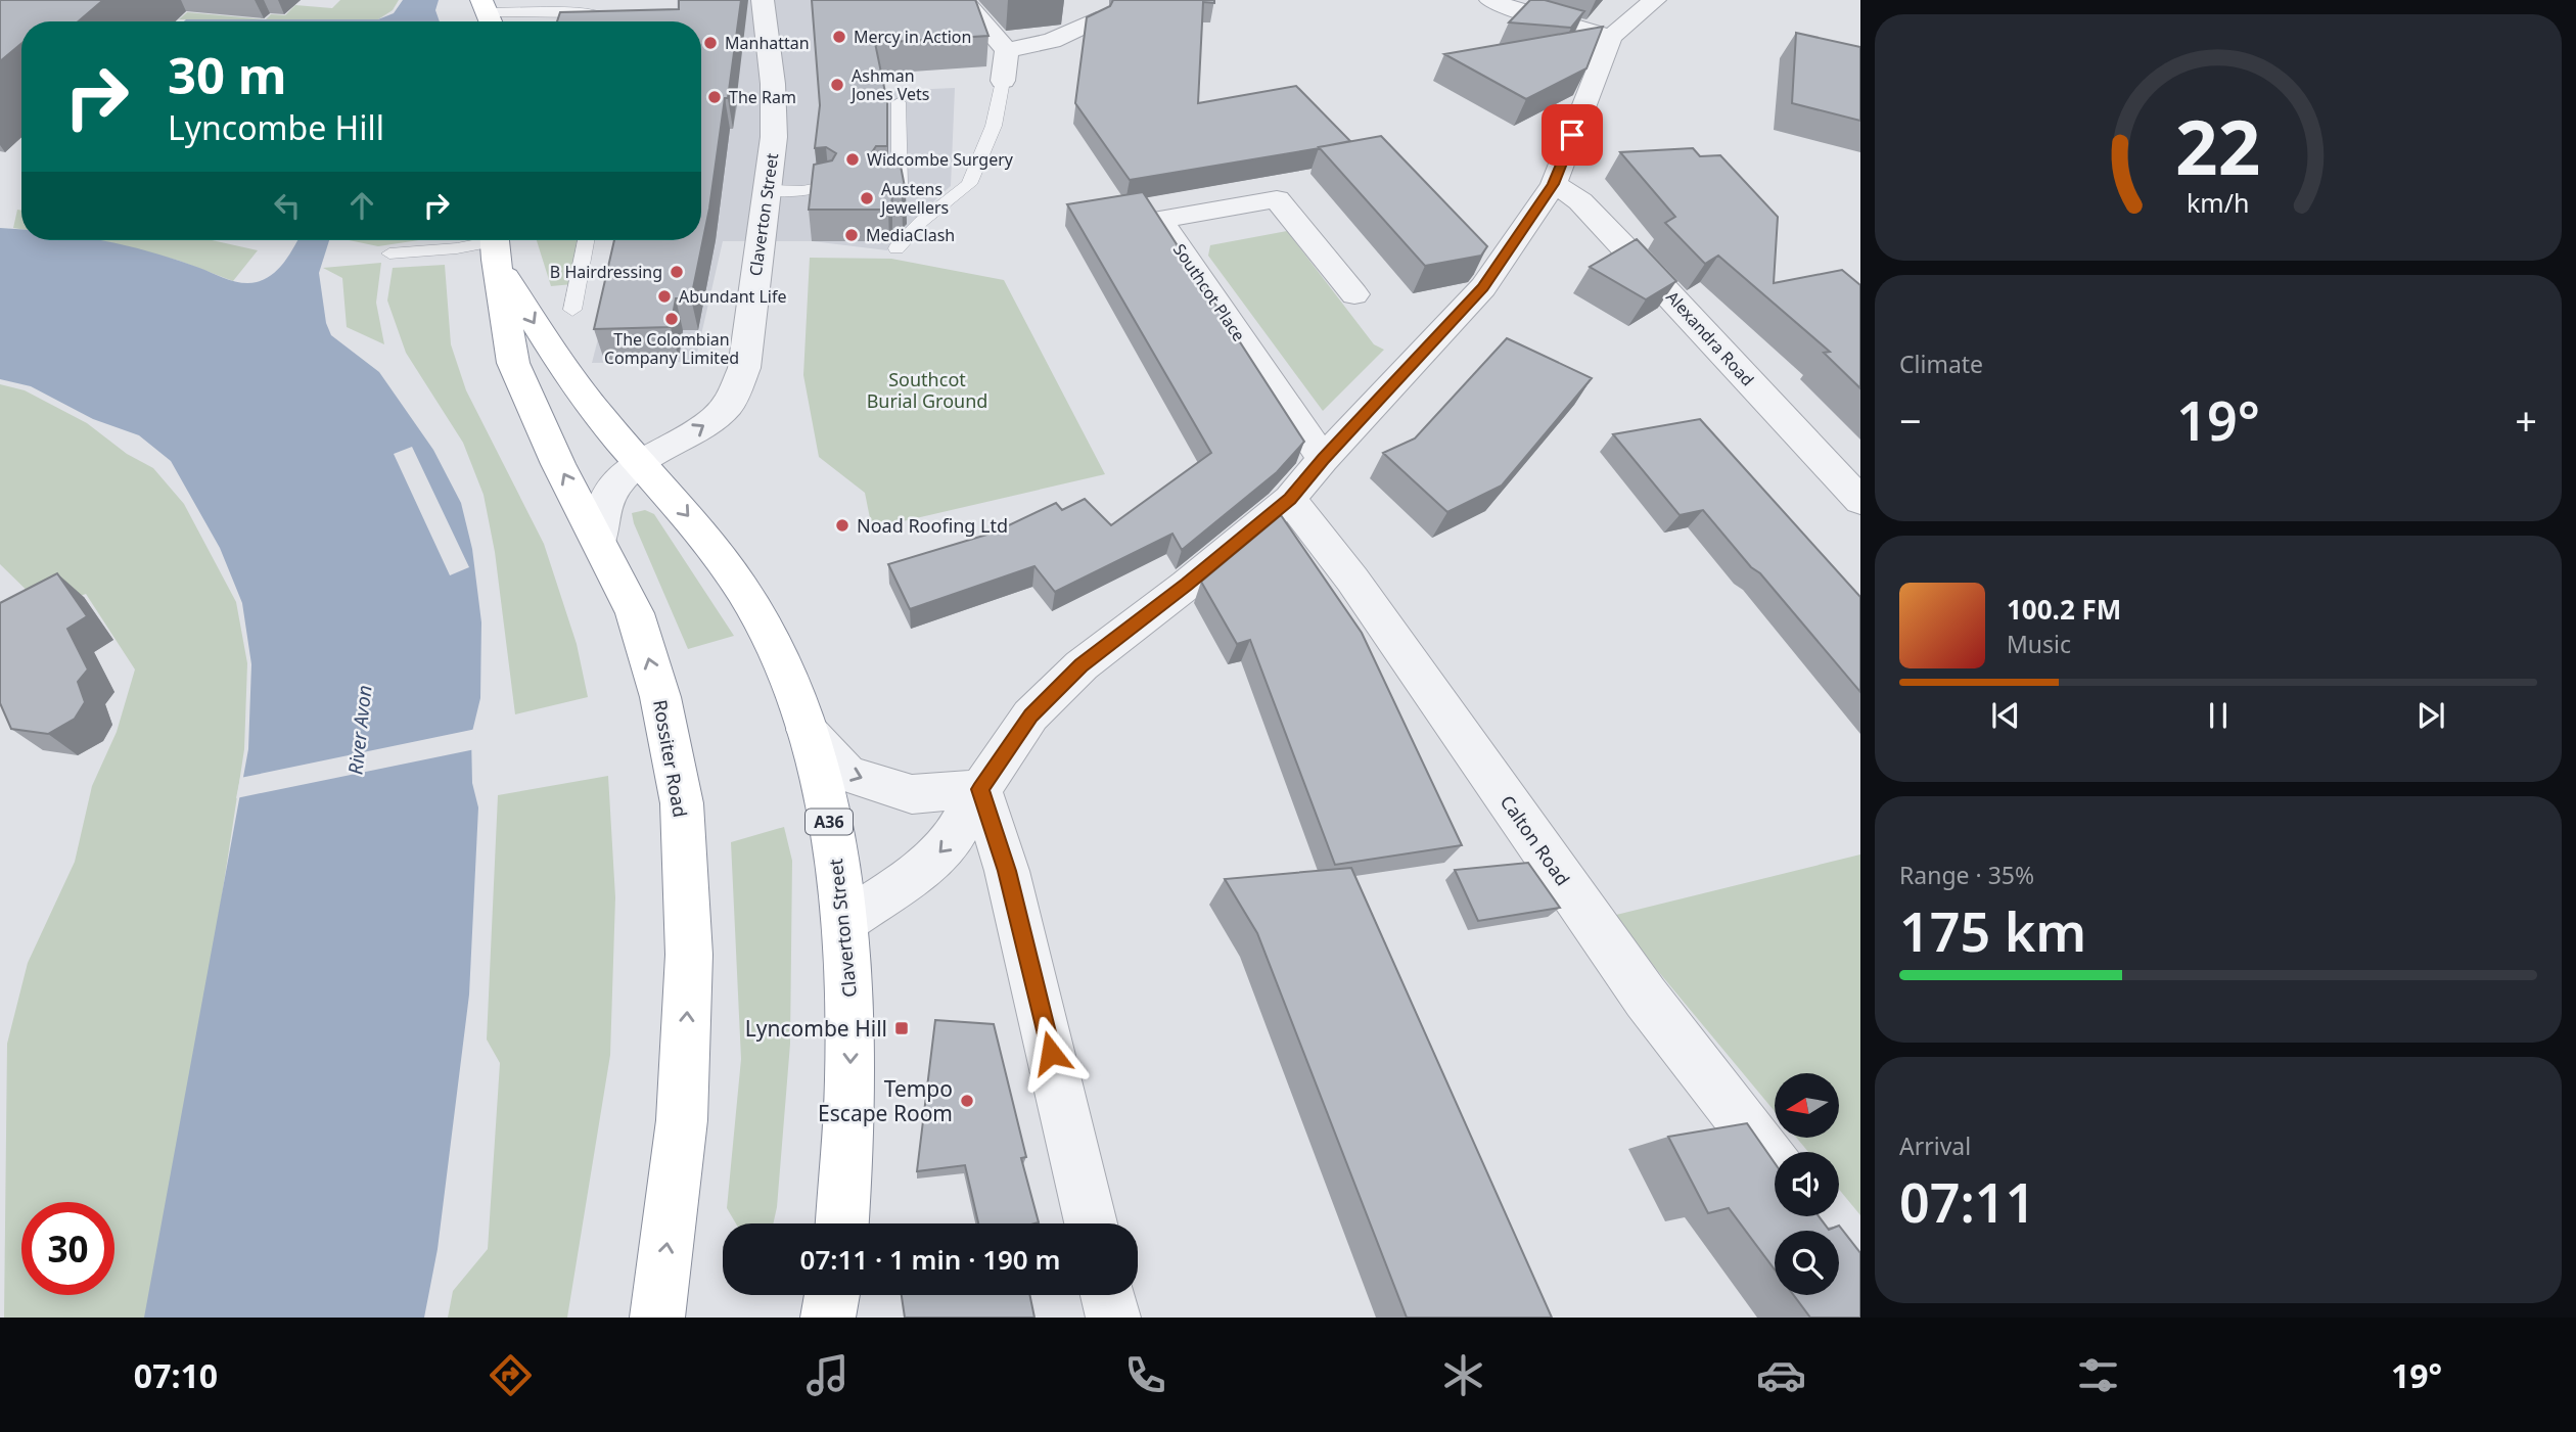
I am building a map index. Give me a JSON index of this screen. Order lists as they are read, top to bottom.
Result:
{
  "streets": {
    "highway": ["Claverton Street", "Rossiter Road", "A36"],
    "street": ["Southcot Place", "Alexandra Road", "Calton Road"]
  },
  "crossings": [
    ["Claverton Street", "Rossiter Road"],
    ["Claverton Street", "A36"],
    ["Rossiter Road", "A36"]
  ],
  "one_way": ["Rossiter Road"],
  "water": ["River Avon"],
  "parks": ["Southcot Burial Ground"],
  "places": {
    "other": [
      "Mercy in Action",
      "Manhattan",
      "Ashman Jones Vets",
      "The Ram",
      "Widcombe Surgery",
      "Austens Jewellers",
      "MediaClash",
      "B Hairdressing",
      "Abundant Life",
      "The Colombian Company Limited",
      "Noad Roofing Ltd",
      "Tempo Escape Room"
    ],
    "transit": ["Lyncombe Hill"]
  },
  "north": "left",
  "page": {
    "turn": ["30 m", "Lyncombe Hill"],
    "tile": [
      "Climate",
      ["Range · 35%", "175 km"],
      ["Arrival", "07:11"]
    ],
    "heat": ["−", "19°", "+"],
    "song": ["100.2 FM", "Music"],
    "limit": "30",
    "trip": "07:11 · 1 min · 190 m",
    "tabs": ["07:10", "19°"],
    "gauge": ["22", "km/h"]
  }
}
